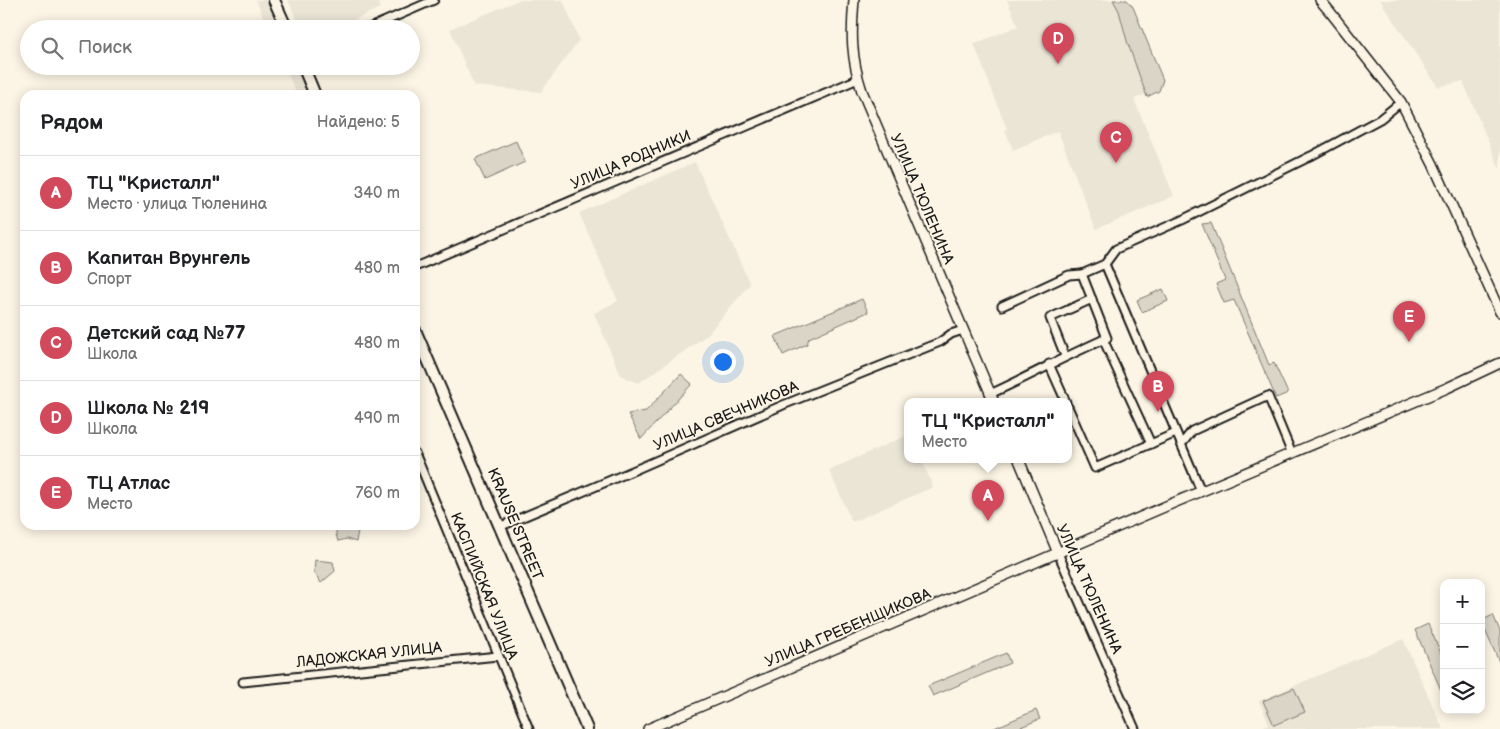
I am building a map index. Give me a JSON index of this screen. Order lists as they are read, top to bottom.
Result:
{
  "streets": {
    "main road": ["KRAUSE STREET"],
    "street": [
      "УЛИЦА РОДНИКИ",
      "УЛИЦА ТЮЛЕНИНА",
      "УЛИЦА СВЕЧНИКОВА",
      "КАСПИЙСКАЯ УЛИЦА",
      "УЛИЦА ГРЕБЕНЩИКОВА",
      "ЛАДОЖСКАЯ УЛИЦА"
    ]
  },
  "crossings": [
    ["УЛИЦА РОДНИКИ", "УЛИЦА ТЮЛЕНИНА"],
    ["УЛИЦА ТЮЛЕНИНА", "УЛИЦА СВЕЧНИКОВА"],
    ["УЛИЦА ТЮЛЕНИНА", "УЛИЦА ГРЕБЕНЩИКОВА"],
    ["УЛИЦА СВЕЧНИКОВА", "KRAUSE STREET"],
    ["КАСПИЙСКАЯ УЛИЦА", "ЛАДОЖСКАЯ УЛИЦА"]
  ],
  "page": {
    "search": "Поиск",
    "pins": [
      "D",
      "C",
      "E",
      "B",
      "A"
    ],
    "heading": ["Рядом", "Найдено: 5"],
    "list": [
      {
        "mark": "A",
        "name": "ТЦ \"Кристалл\"",
        "note": "Место · улица Тюленина",
        "value": "340 m"
      },
      {
        "mark": "B",
        "name": "Капитан Врунгель",
        "note": "Спорт",
        "value": "480 m"
      },
      {
        "mark": "C",
        "name": "Детский сад №77",
        "note": "Школа",
        "value": "480 m"
      },
      {
        "mark": "D",
        "name": "Школа № 219",
        "note": "Школа",
        "value": "490 m"
      },
      {
        "mark": "E",
        "name": "ТЦ Атлас",
        "note": "Место",
        "value": "760 m"
      }
    ],
    "popup": ["ТЦ \"Кристалл\"", "Место"],
    "map_buttons": ["+", "−"]
  }
}
